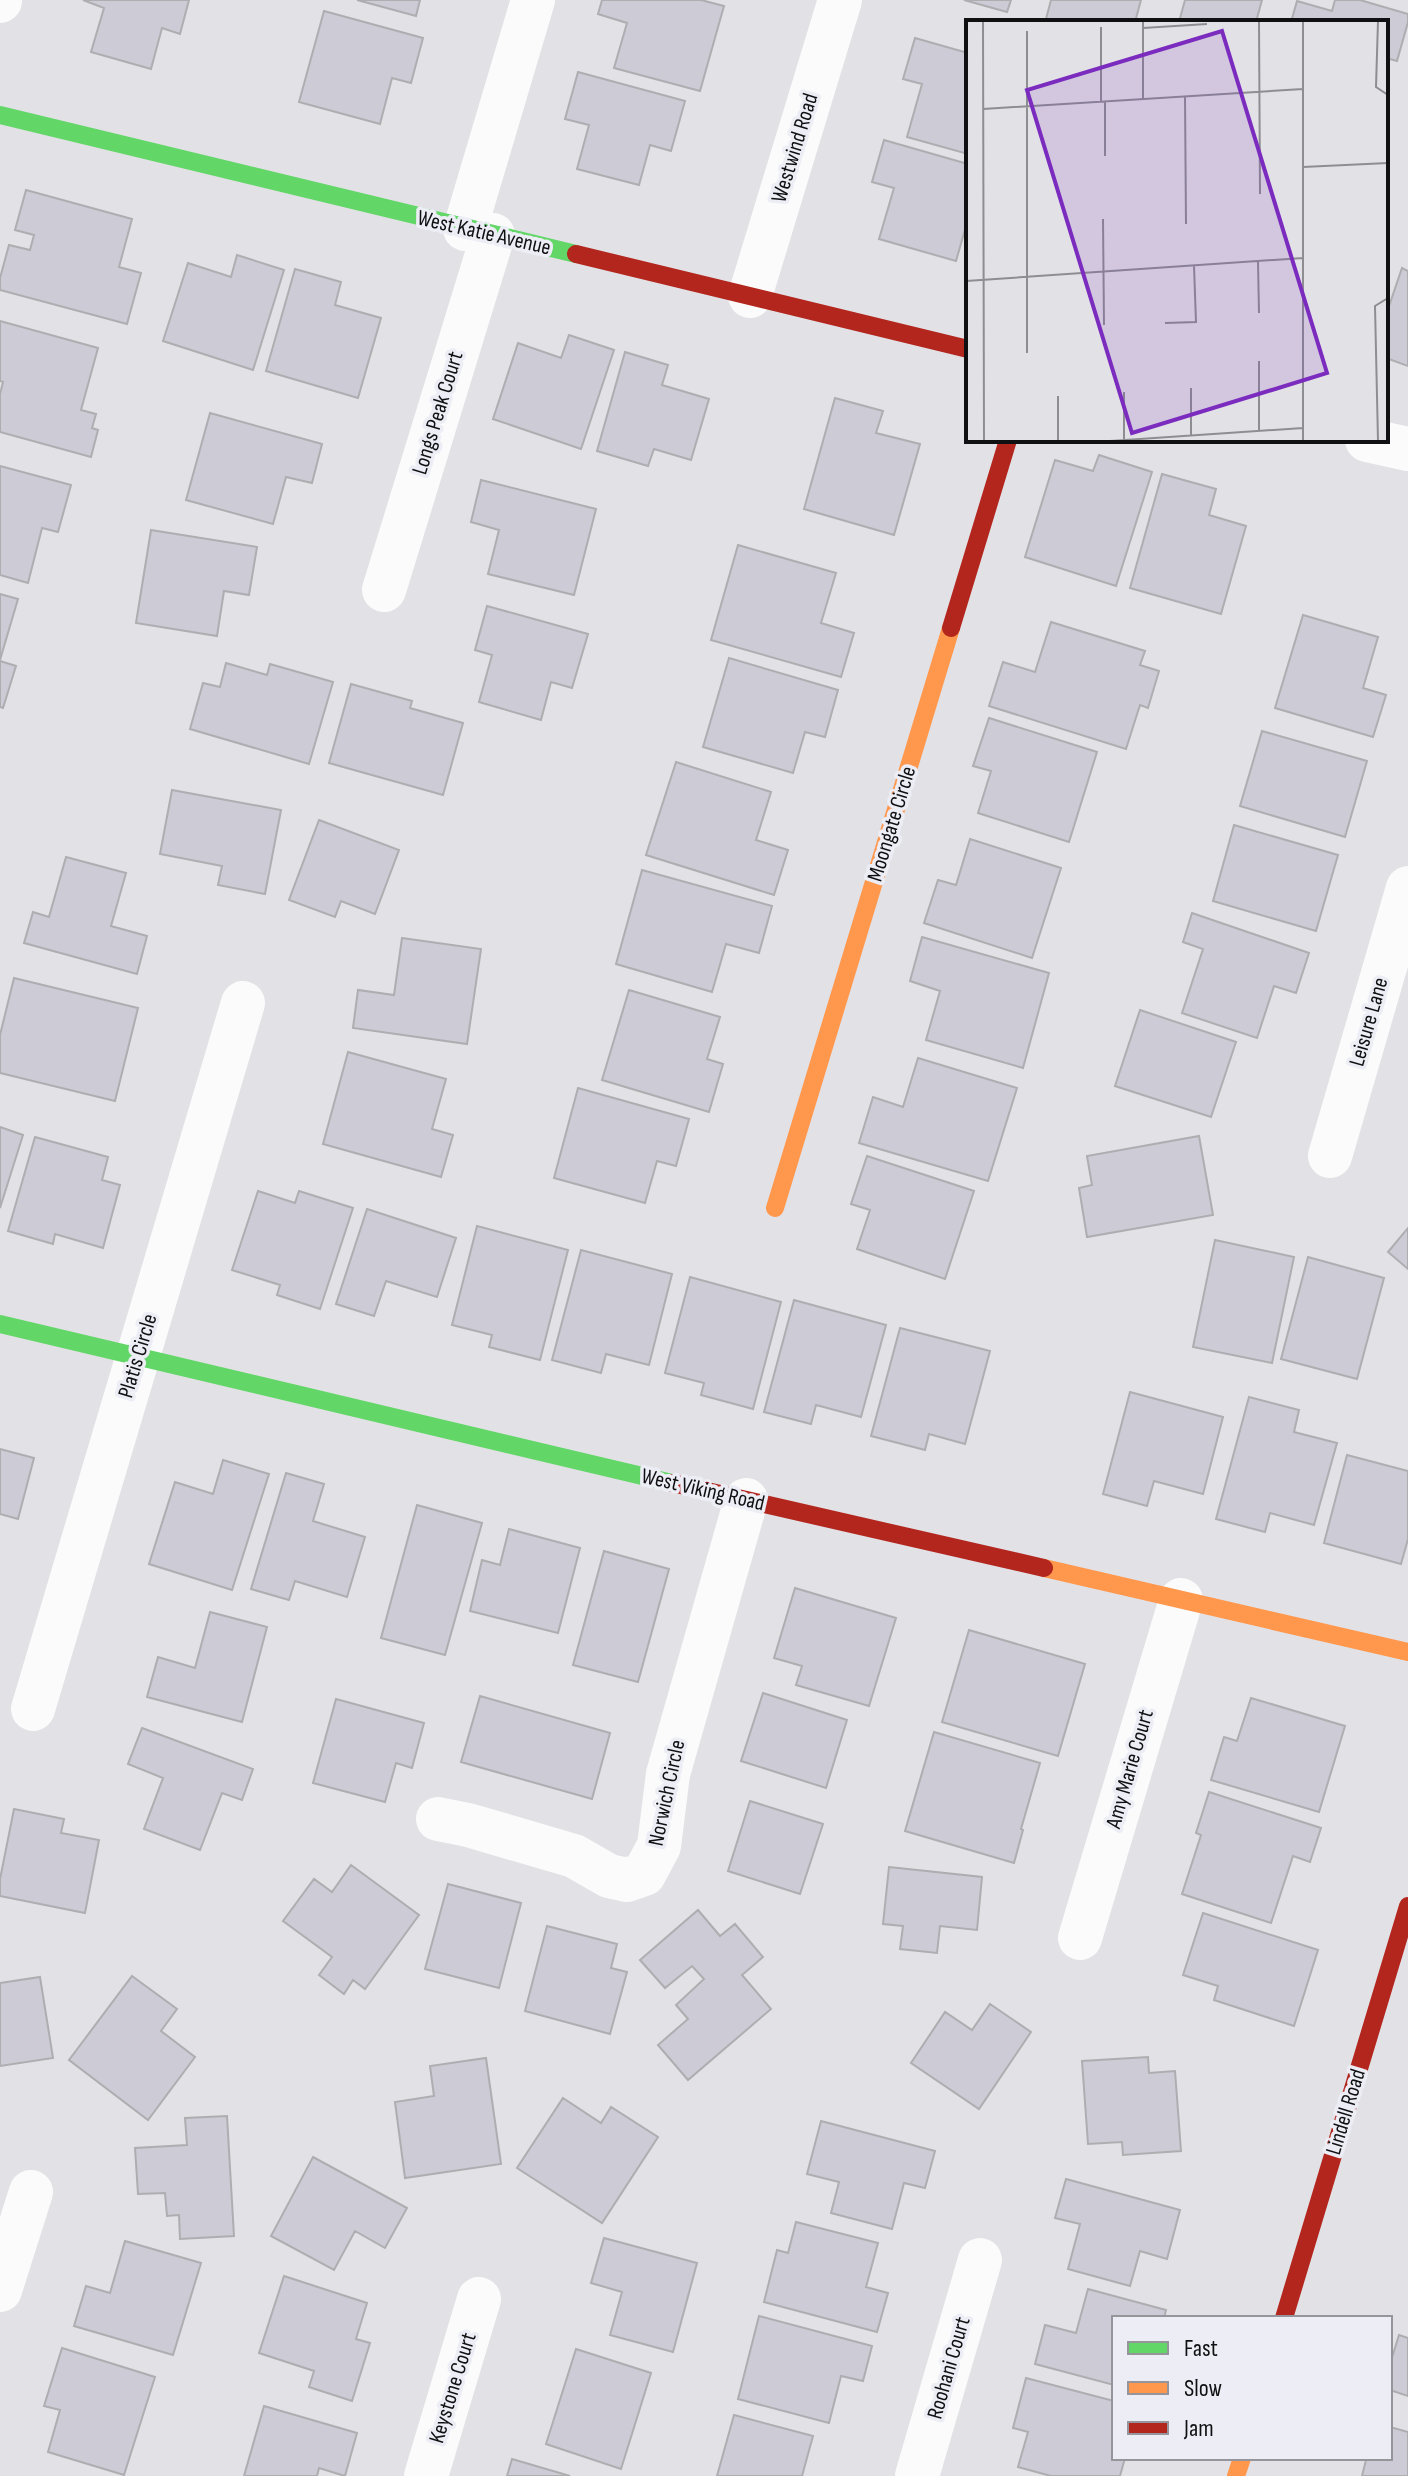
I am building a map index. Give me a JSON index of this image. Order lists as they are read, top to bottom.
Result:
{
  "streets": {
    "street": [
      "Westwind Road",
      "West Katie Avenue",
      "Longs Peak Court",
      "Moongate Circle",
      "Leisure Lane",
      "Platis Circle",
      "West Viking Road",
      "Amy Marie Court",
      "Norwich Circle",
      "Lindell Road",
      "Roohani Court",
      "Keystone Court"
    ]
  },
  "crossings": [
    ["Westwind Road", "West Katie Avenue"],
    ["West Katie Avenue", "Longs Peak Court"],
    ["Platis Circle", "West Viking Road"],
    ["West Viking Road", "Amy Marie Court"],
    ["West Viking Road", "Norwich Circle"]
  ],
  "legend": ["Fast", "Slow", "Jam"]
}
